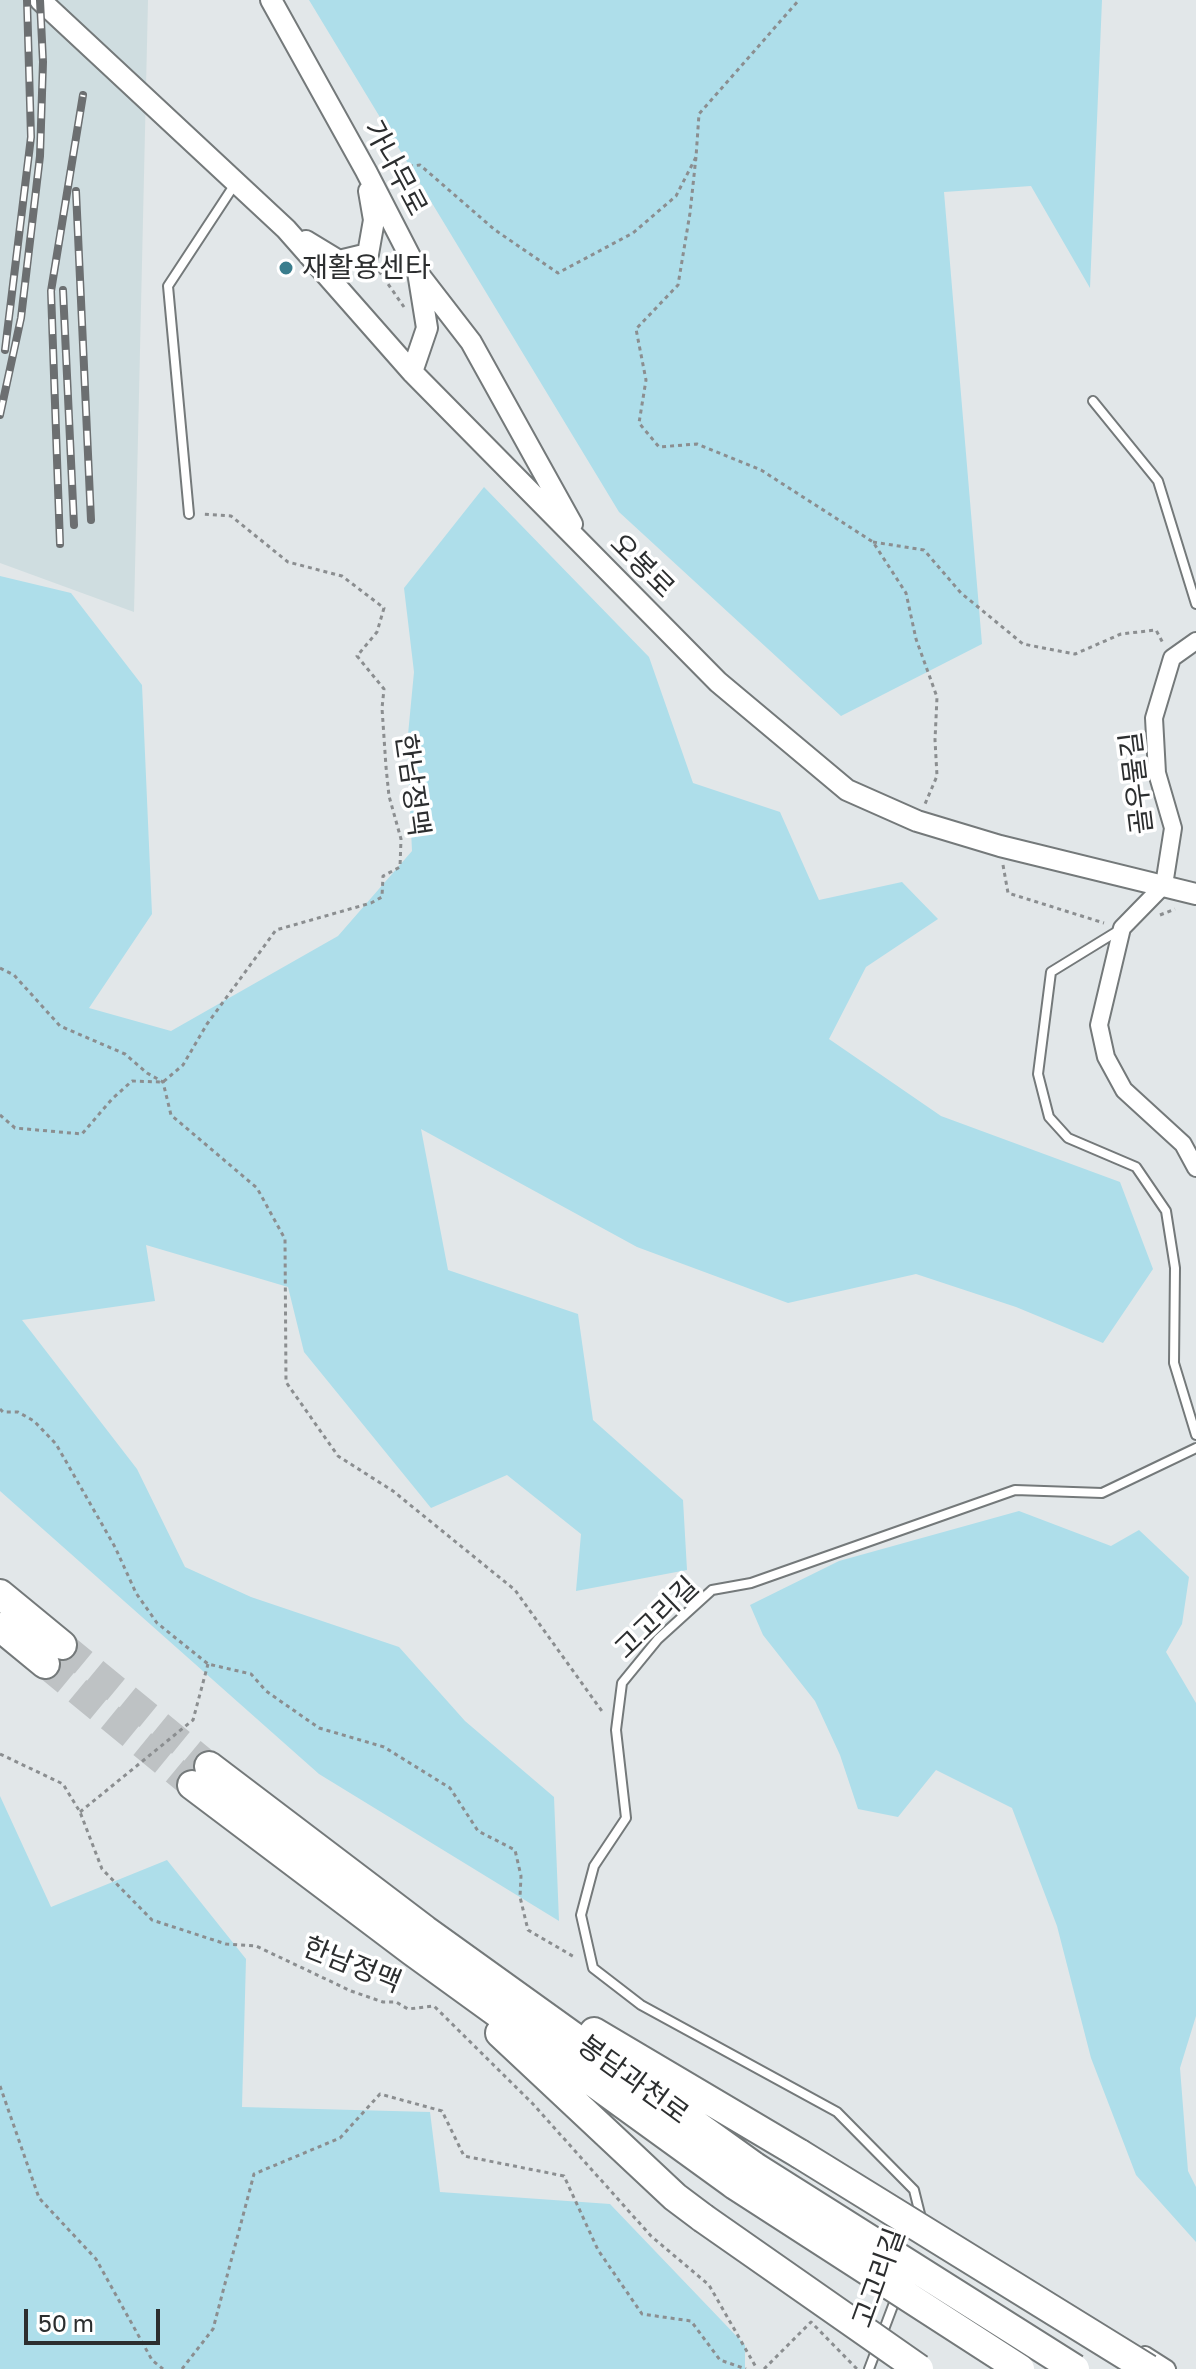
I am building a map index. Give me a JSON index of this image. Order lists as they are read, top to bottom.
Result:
{
  "streets": {
    "highway": ["봉담과천로"],
    "street": ["가나무로", "오봉로", "골우물길"],
    "lane": ["고고리길"],
    "path": ["한남정맥"]
  },
  "crossings": [
    ["가나무로", "오봉로"],
    ["오봉로", "골우물길"]
  ],
  "places": ["재활용센타"],
  "scale_bar": "50 m"
}
